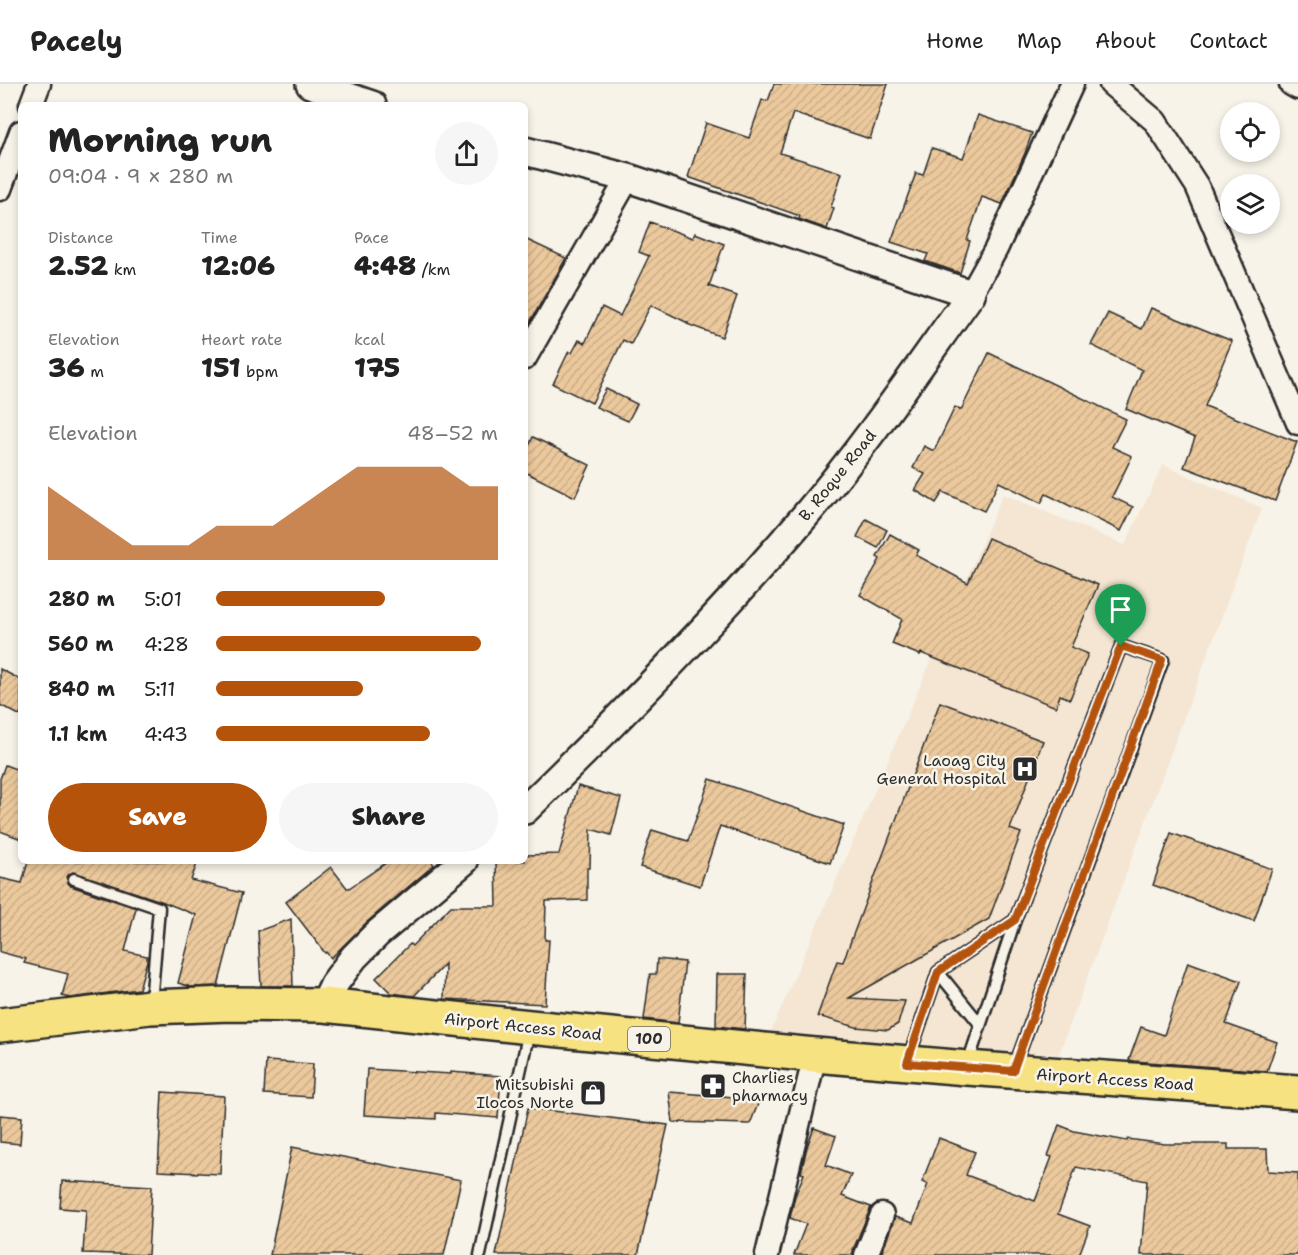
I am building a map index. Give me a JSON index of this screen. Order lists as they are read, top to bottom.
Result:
{
  "streets": {
    "main road": ["Airport Access Road", "100"],
    "street": ["B. Roque Road"]
  },
  "places": {
    "hospital": ["Laoag City General Hospital"],
    "pharmacy": ["Charlies pharmacy"],
    "shop": ["Mitsubishi Ilocos Norte"]
  },
  "page": {
    "header": "Pacely",
    "nav": [
      "Home",
      "Map",
      "About",
      "Contact"
    ],
    "heading": ["Morning run", "09:04 · 9 × 280 m"],
    "stats": [
      ["Distance", "2.52 km"],
      ["Time", "12:06"],
      ["Pace", "4:48 /km"],
      ["Elevation", "36 m"],
      ["Heart rate", "151 bpm"],
      ["kcal", "175"]
    ],
    "chart": ["Elevation", "48–52 m"],
    "list": [
      {
        "name": "280 m",
        "note": "5:01"
      },
      {
        "name": "560 m",
        "note": "4:28"
      },
      {
        "name": "840 m",
        "note": "5:11"
      },
      {
        "name": "1.1 km",
        "note": "4:43"
      }
    ],
    "buttons": ["Save", "Share"]
  }
}
